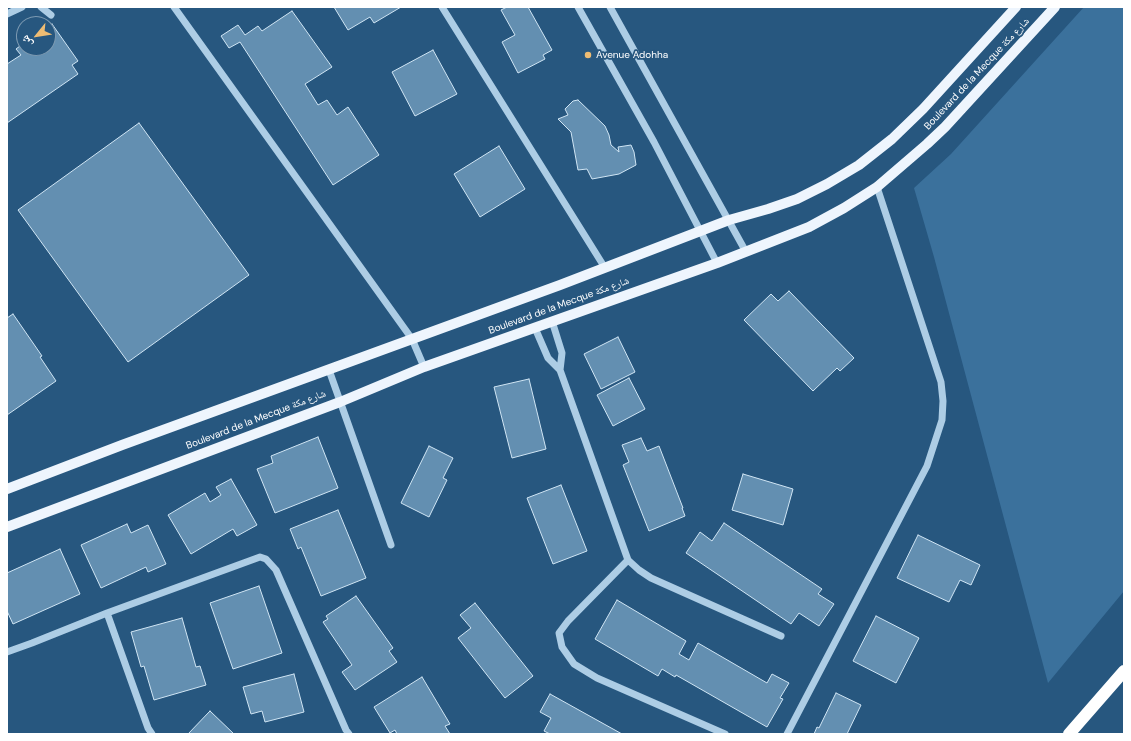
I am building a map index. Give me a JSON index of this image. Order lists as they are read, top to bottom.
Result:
{
  "streets": {
    "main road": ["Boulevard de la Mecque شارع مكة"]
  },
  "places": ["Avenue Adohha"],
  "north": "bottom left"
}
